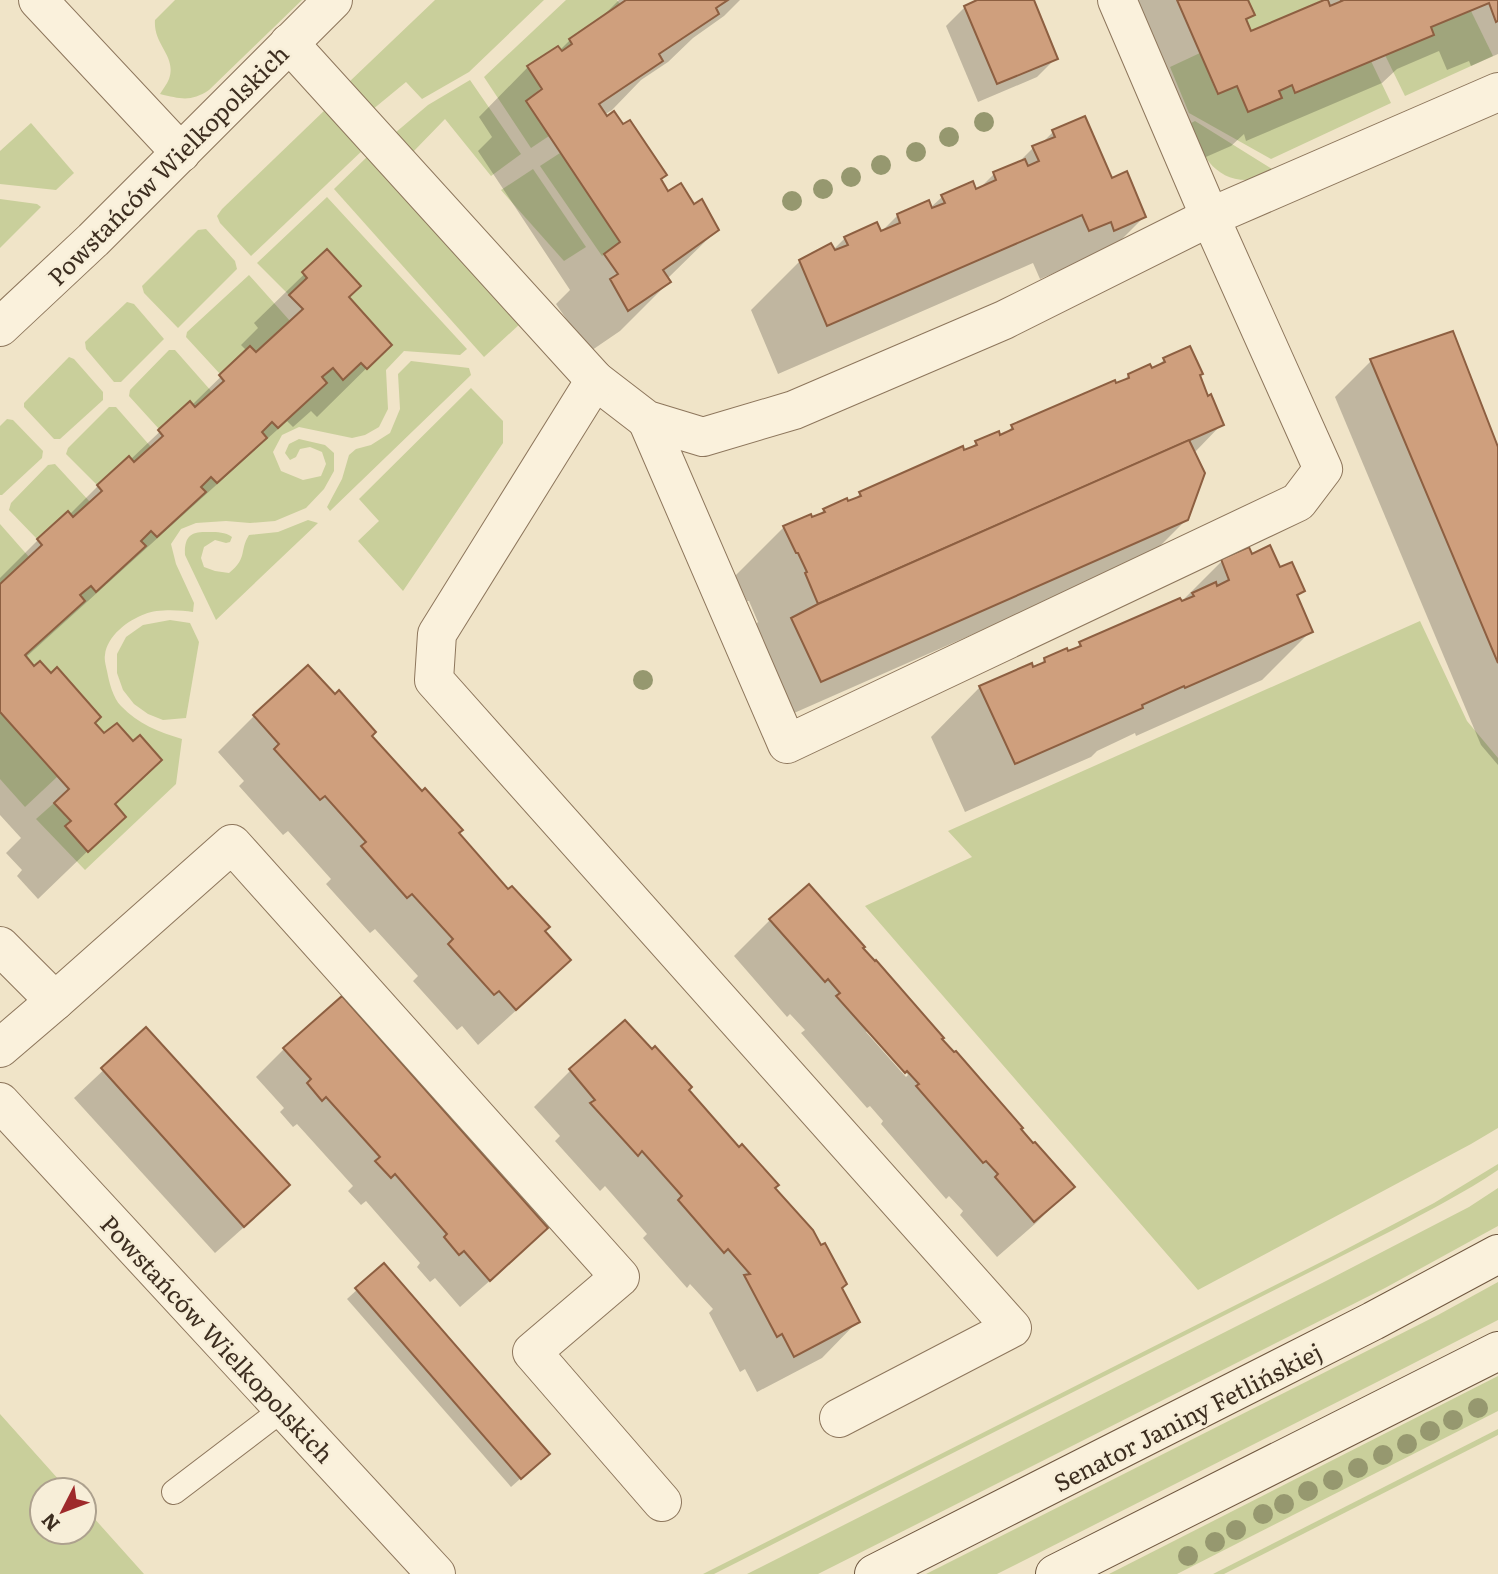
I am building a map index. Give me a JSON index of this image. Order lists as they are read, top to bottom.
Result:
{
  "streets": {
    "street": ["Powstańców Wielkopolskich", "Senator Janiny Fetlińskiej"]
  },
  "north": "bottom left"
}
